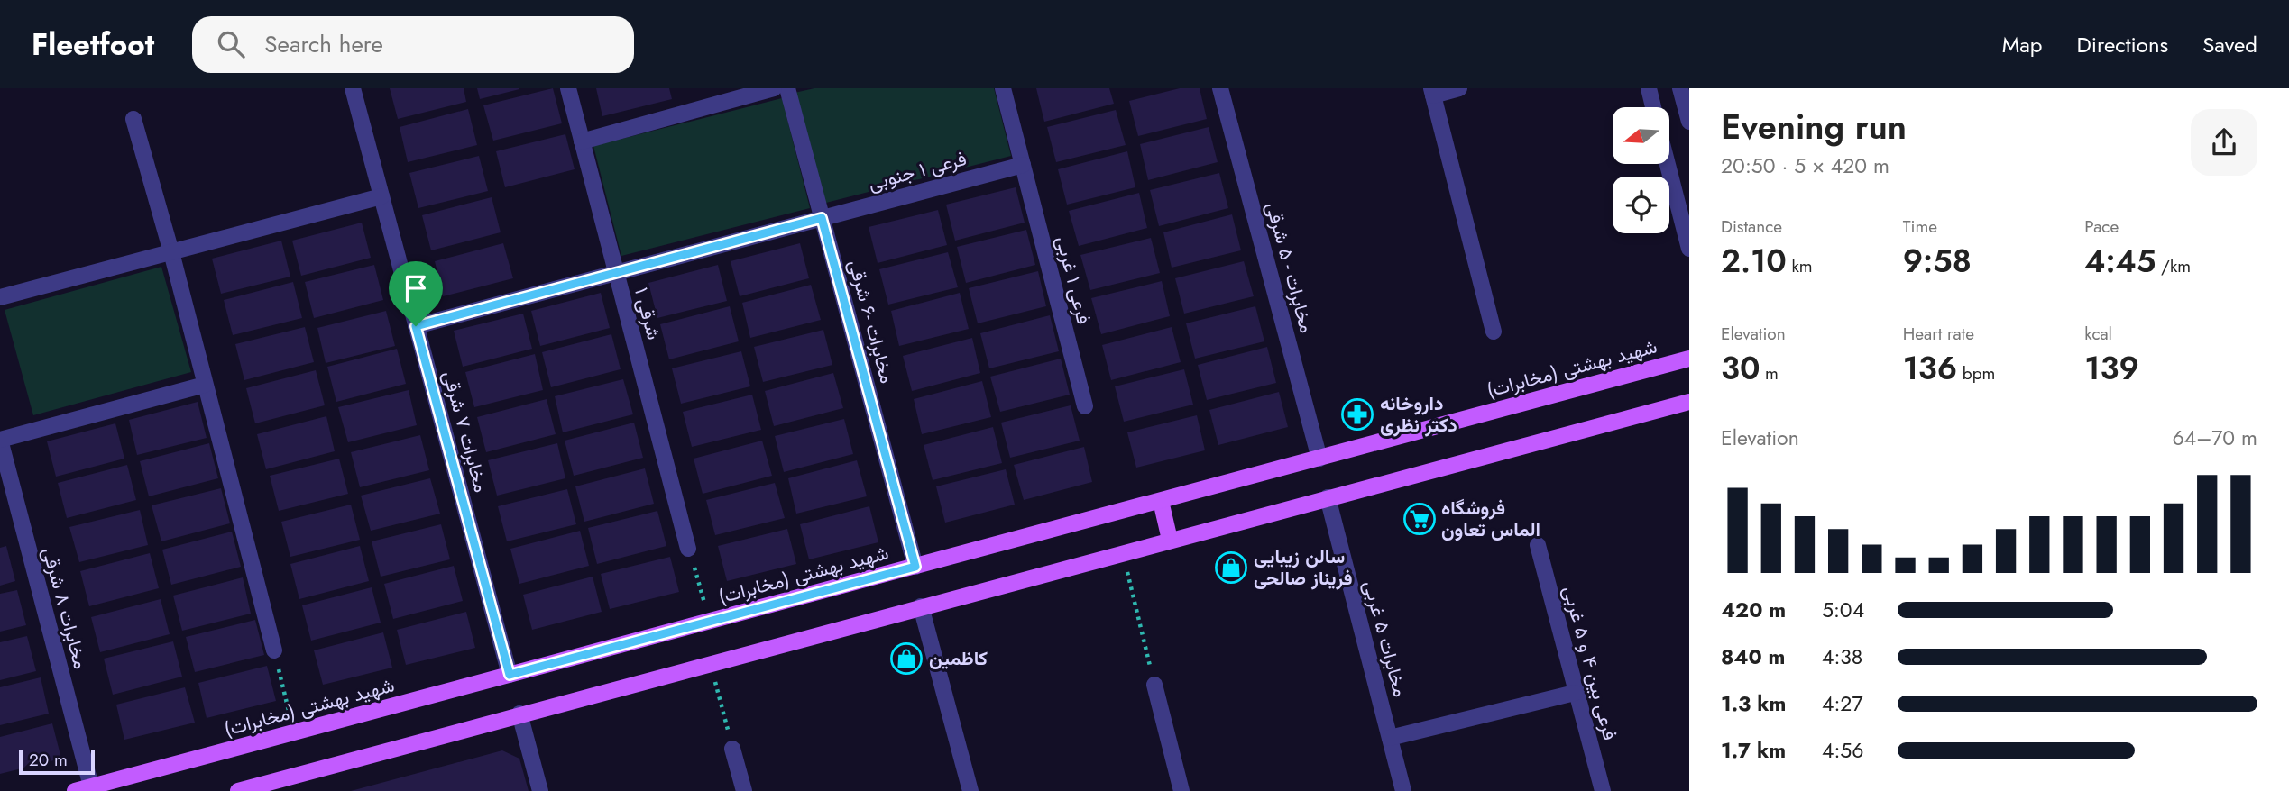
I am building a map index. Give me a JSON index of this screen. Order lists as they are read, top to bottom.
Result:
{
  "streets": {
    "main road": ["شهید بهشتی (مخابرات)"],
    "street": [
      "فرعی ۱ جنوبی",
      "مخابرات - ۵ شرقی",
      "فرعی ۱ غربی",
      "شرقی ۱",
      "مخابرات -۶ شرقی",
      "مخابرات ۷ شرقی",
      "مخابرات ۸ شرقی",
      "مخابرات ۵ غربی",
      "فرعی بین ۴ و ۵ غربی"
    ]
  },
  "crossings": [
    ["فرعی ۱ جنوبی", "فرعی ۱ غربی"],
    ["فرعی ۱ جنوبی", "شرقی ۱"],
    ["فرعی ۱ جنوبی", "مخابرات -۶ شرقی"],
    ["فرعی ۱ جنوبی", "مخابرات ۷ شرقی"],
    ["مخابرات - ۵ شرقی", "شهید بهشتی (مخابرات)"],
    ["مخابرات -۶ شرقی", "شهید بهشتی (مخابرات)"],
    ["شهید بهشتی (مخابرات)", "مخابرات ۷ شرقی"],
    ["شهید بهشتی (مخابرات)", "مخابرات ۸ شرقی"]
  ],
  "places": {
    "pharmacy": ["داروخانه دکتر نظری"],
    "supermarket": ["فروشگاه الماس تعاون"],
    "shop": ["سالن زیبایی فریناز صالحی", "کاظمین"]
  },
  "scale_bar": "20 m",
  "north": "left",
  "page": {
    "header": "Fleetfoot",
    "search": "Search here",
    "nav": ["Map", "Directions", "Saved"],
    "heading": ["Evening run", "20:50 · 5 × 420 m"],
    "stats": [
      ["Distance", "2.10 km"],
      ["Time", "9:58"],
      ["Pace", "4:45 /km"],
      ["Elevation", "30 m"],
      ["Heart rate", "136 bpm"],
      ["kcal", "139"]
    ],
    "chart": ["Elevation", "64–70 m"],
    "list": [
      {
        "name": "420 m",
        "note": "5:04"
      },
      {
        "name": "840 m",
        "note": "4:38"
      },
      {
        "name": "1.3 km",
        "note": "4:27"
      },
      {
        "name": "1.7 km",
        "note": "4:56"
      }
    ],
    "scale": "20 m"
  }
}
